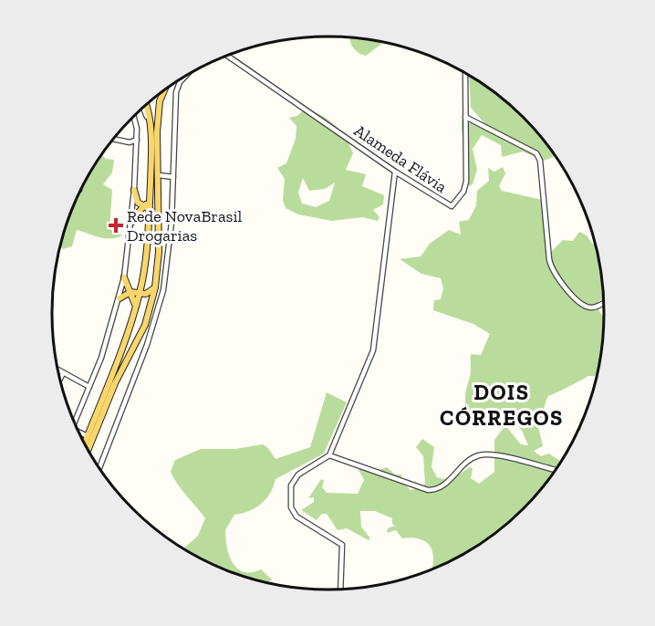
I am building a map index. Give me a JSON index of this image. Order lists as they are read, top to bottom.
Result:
{
  "streets": {
    "street": ["Alameda Flávia"]
  },
  "districts": ["DOIS CÓRREGOS"],
  "places": {
    "health": ["Rede NovaBrasil Drogarias"]
  }
}
